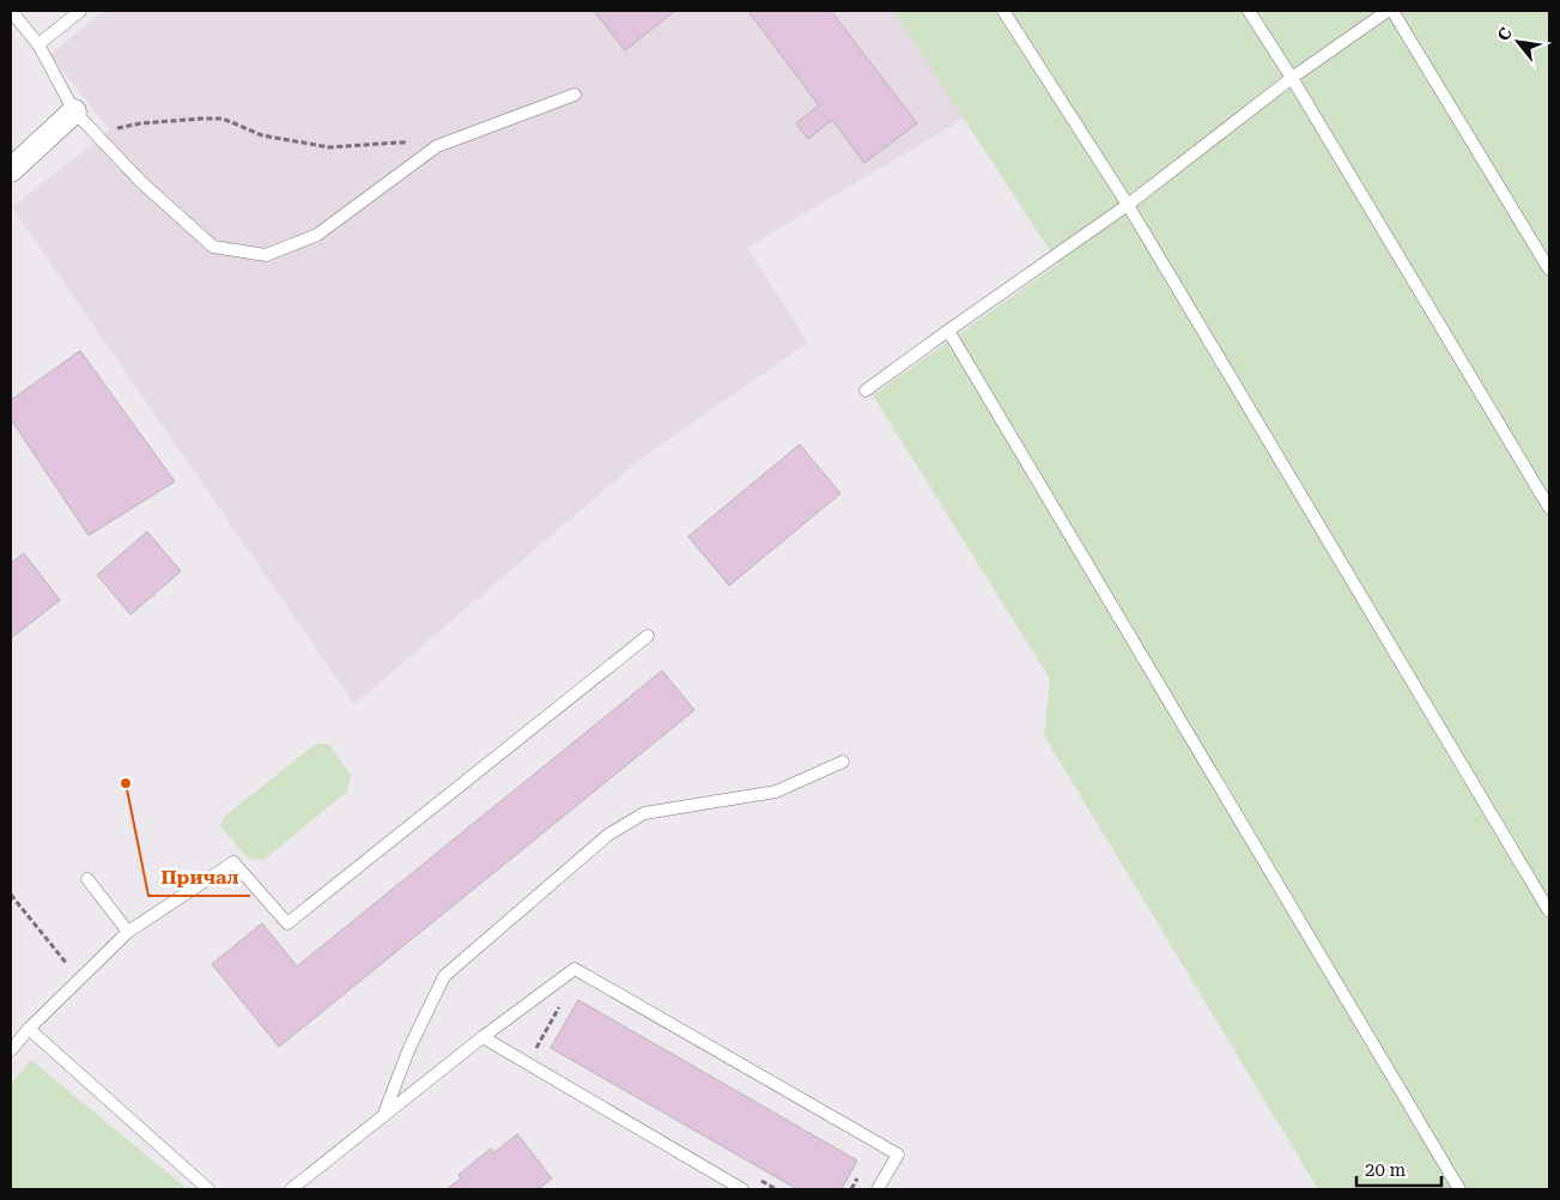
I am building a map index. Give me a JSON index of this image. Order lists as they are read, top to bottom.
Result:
{
  "places": ["Причал"],
  "scale_bar": "20 m",
  "north": "top left"
}
